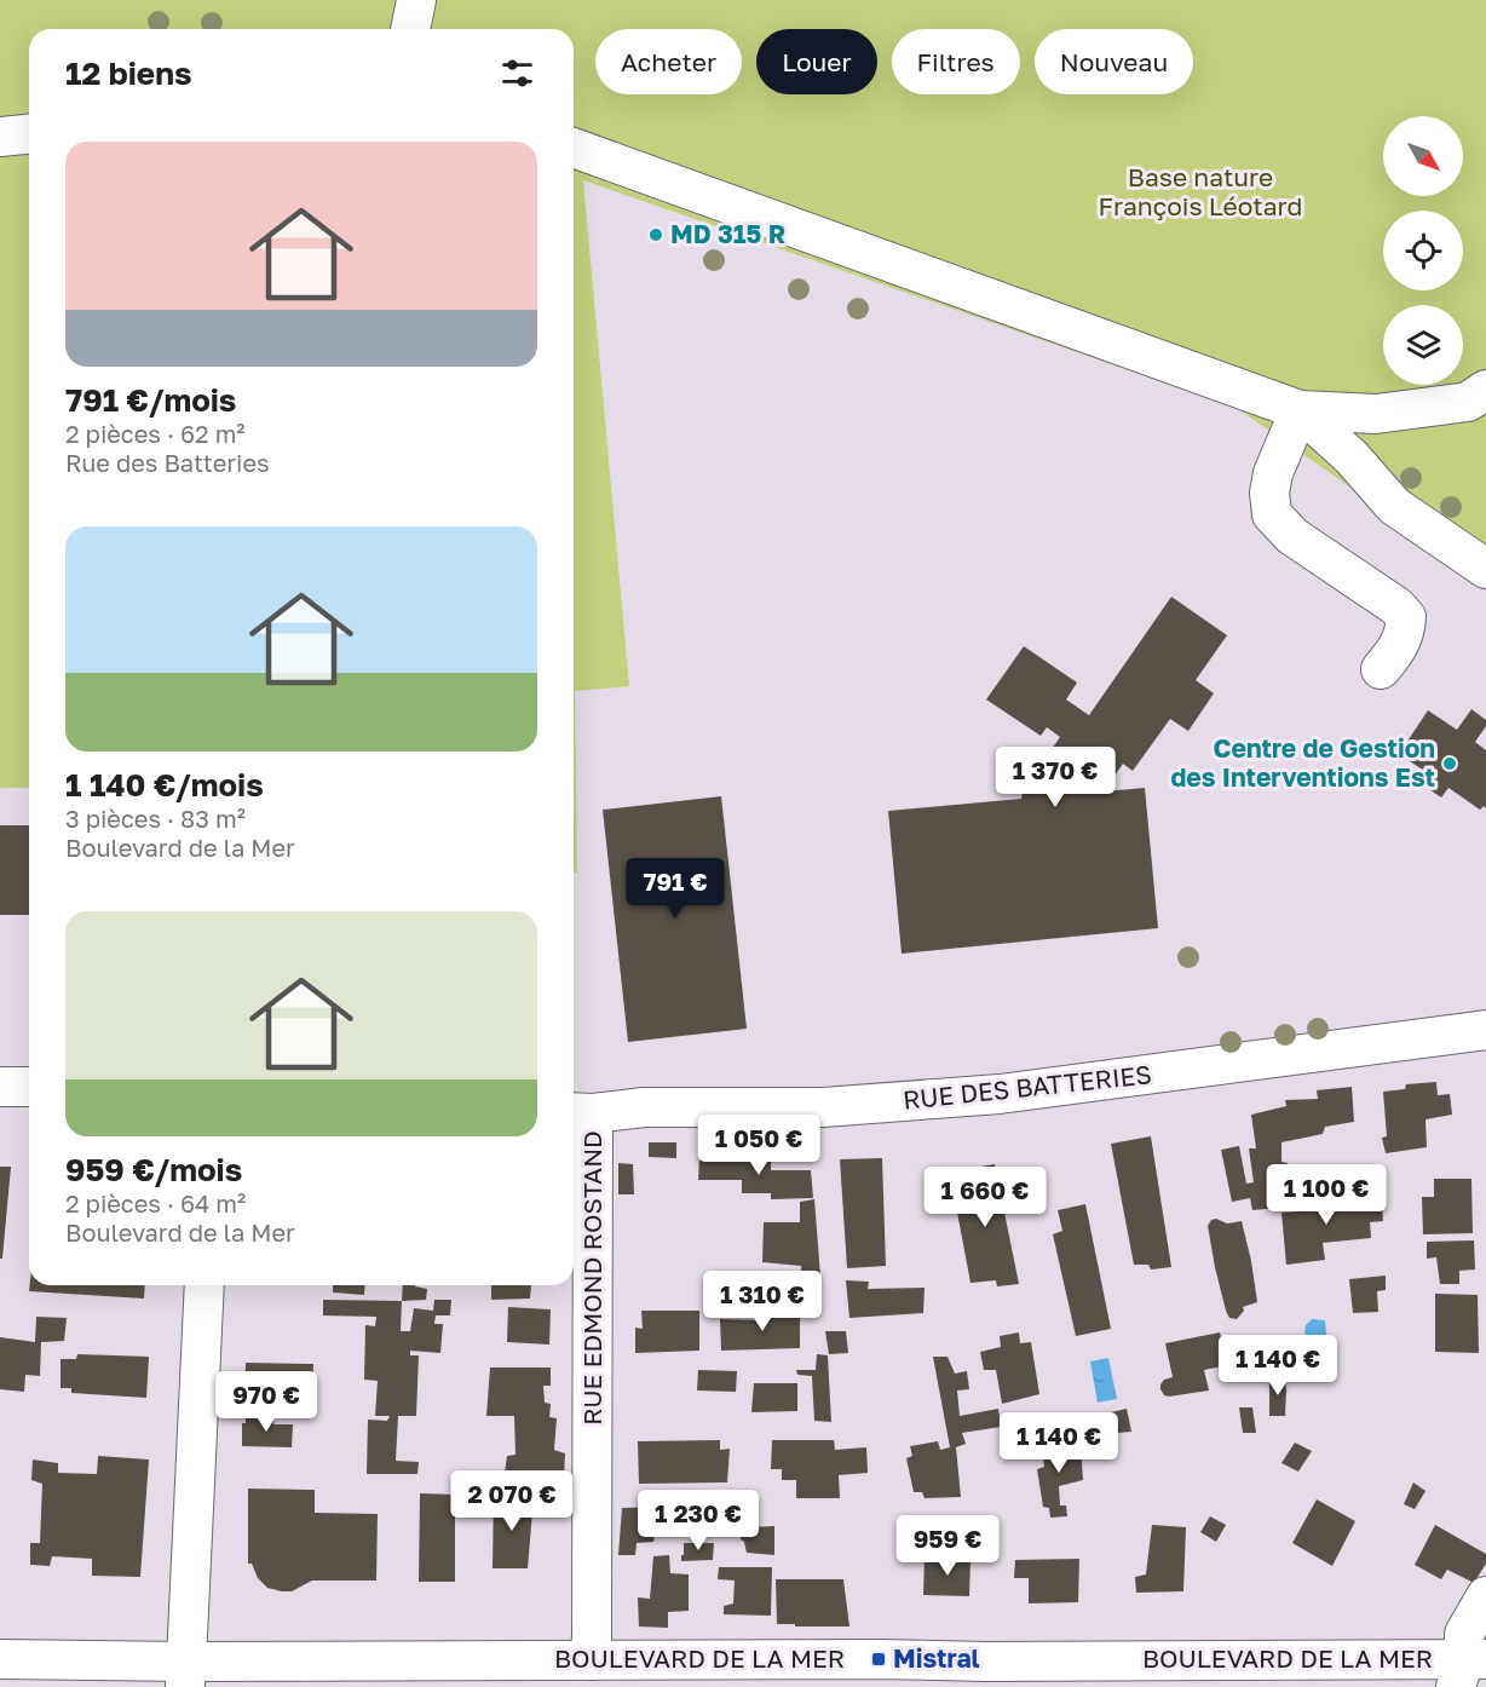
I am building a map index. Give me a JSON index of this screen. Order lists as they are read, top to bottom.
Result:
{
  "streets": {
    "street": ["RUE DES BATTERIES", "RUE EDMOND ROSTAND", "BOULEVARD DE LA MER"]
  },
  "crossings": [
    ["RUE DES BATTERIES", "RUE EDMOND ROSTAND"],
    ["RUE EDMOND ROSTAND", "BOULEVARD DE LA MER"]
  ],
  "parks": ["Base nature François Léotard"],
  "places": {
    "other": ["MD 315 R", "Centre de Gestion des Interventions Est"],
    "transit": ["Mistral"]
  },
  "north": "bottom right",
  "page": {
    "chip": [
      "Acheter",
      "Louer",
      "Filtres",
      "Nouveau"
    ],
    "heading": "12 biens",
    "list": [
      {
        "name": "791 €/mois",
        "note": "2 pièces · 62 m² · Rue des Batteries"
      },
      {
        "name": "1 140 €/mois",
        "note": "3 pièces · 83 m² · Boulevard de la Mer"
      },
      {
        "name": "959 €/mois",
        "note": "2 pièces · 64 m² · Boulevard de la Mer"
      }
    ],
    "price": [
      "1 370 €",
      "791 €",
      "1 050 €",
      "1 100 €",
      "1 660 €",
      "1 310 €",
      "1 140 €",
      "970 €",
      "1 140 €",
      "2 070 €",
      "1 230 €",
      "959 €"
    ]
  }
}
